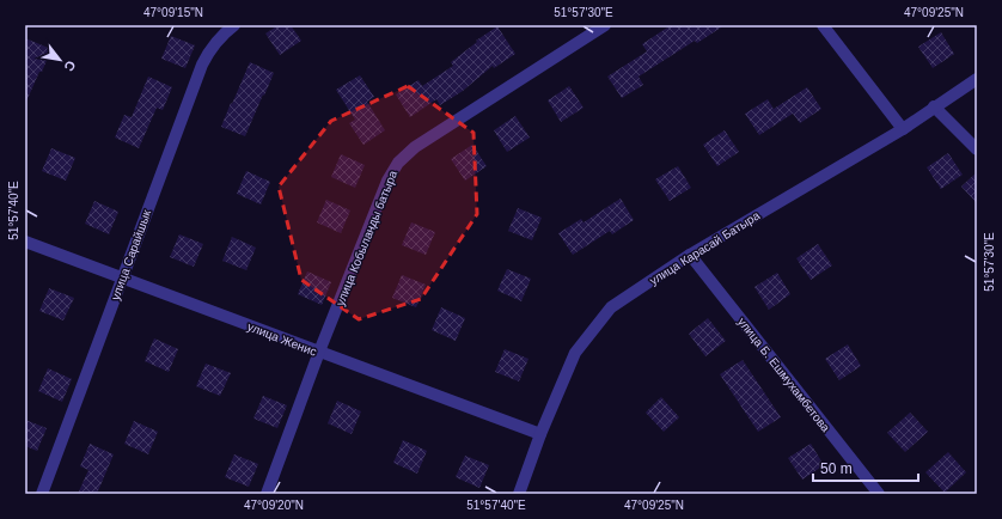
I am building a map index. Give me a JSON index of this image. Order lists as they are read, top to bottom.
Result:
{
  "streets": {
    "street": [
      "улица Кобыланды батыра",
      "улица Карасай Батыра",
      "улица Сарайшык",
      "улица Женис",
      "улица Б. Ешмухамбетова"
    ]
  },
  "crossings": [
    ["улица Кобыланды батыра", "улица Женис"],
    ["улица Карасай Батыра", "улица Женис"],
    ["улица Карасай Батыра", "улица Б. Ешмухамбетова"],
    ["улица Сарайшык", "улица Женис"]
  ],
  "scale_bar": "50 m",
  "north": "bottom right",
  "coordinates": [
    "47°09'15\"N",
    "51°57'30\"E",
    "47°09'25\"N",
    "51°57'40\"E",
    "47°09'20\"N"
  ]
}
